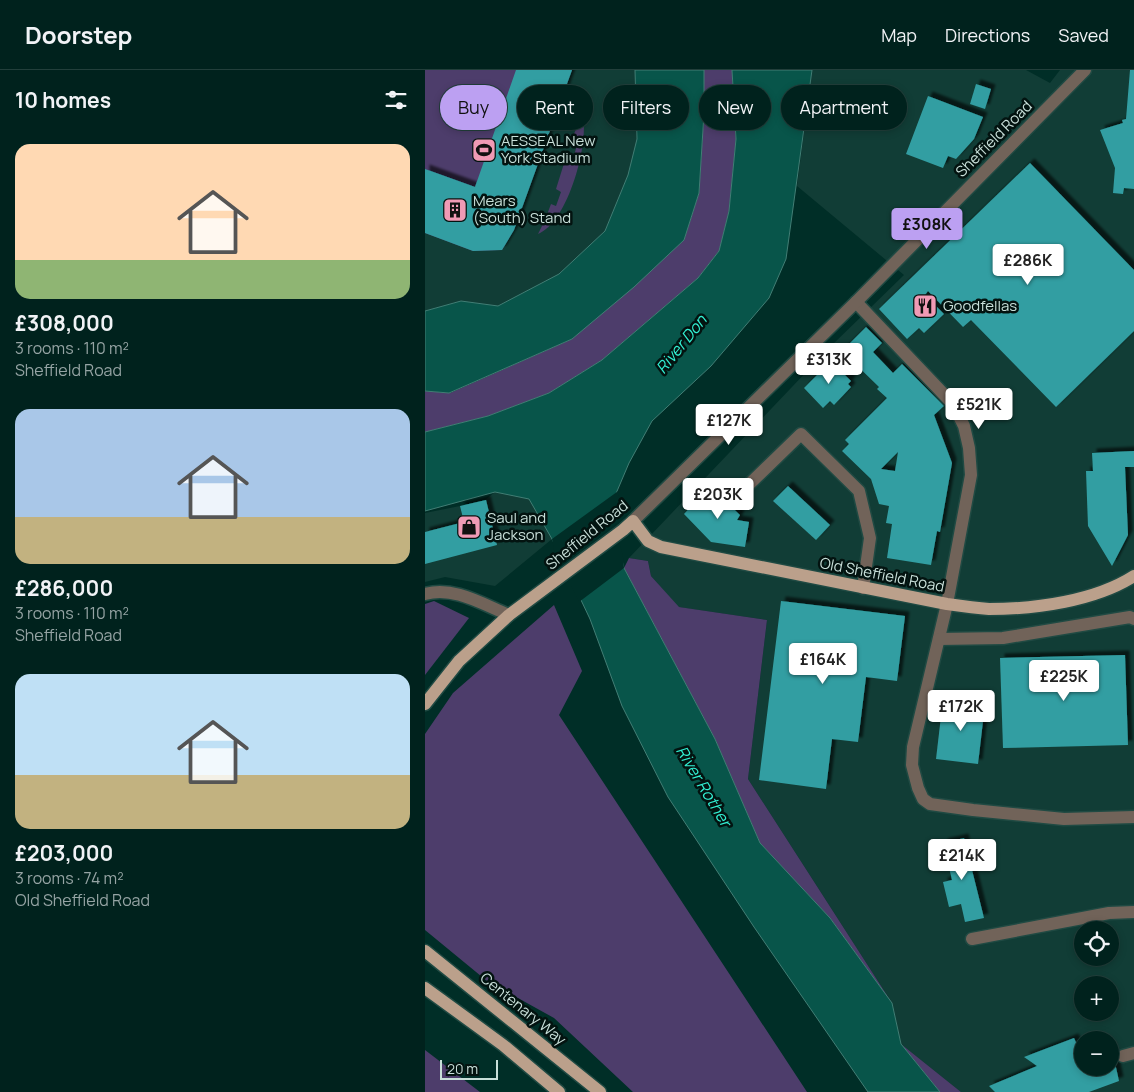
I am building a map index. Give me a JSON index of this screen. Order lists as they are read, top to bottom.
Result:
{
  "streets": {
    "main road": ["Sheffield Road", "Old Sheffield Road", "Centenary Way"]
  },
  "crossings": [
    ["Sheffield Road", "Old Sheffield Road"]
  ],
  "water": ["River Don", "River Rother"],
  "places": {
    "sports": ["AESSEAL New York Stadium"],
    "building": ["Mears (South) Stand"],
    "restaurant": ["Goodfellas"],
    "shop": ["Saul and Jackson"]
  },
  "scale_bar": "20 m",
  "page": {
    "header": "Doorstep",
    "nav": ["Map", "Directions", "Saved"],
    "heading": "10 homes",
    "chip": [
      "Buy",
      "Rent",
      "Filters",
      "New",
      "Apartment"
    ],
    "list": [
      {
        "name": "£308,000",
        "note": "3 rooms · 110 m² · Sheffield Road"
      },
      {
        "name": "£286,000",
        "note": "3 rooms · 110 m² · Sheffield Road"
      },
      {
        "name": "£203,000",
        "note": "3 rooms · 74 m² · Old Sheffield Road"
      }
    ],
    "price": [
      "£308K",
      "£286K",
      "£313K",
      "£521K",
      "£127K",
      "£203K",
      "£164K",
      "£225K",
      "£172K",
      "£214K"
    ],
    "map_buttons": ["+", "−"],
    "scale": "20 m"
  }
}
